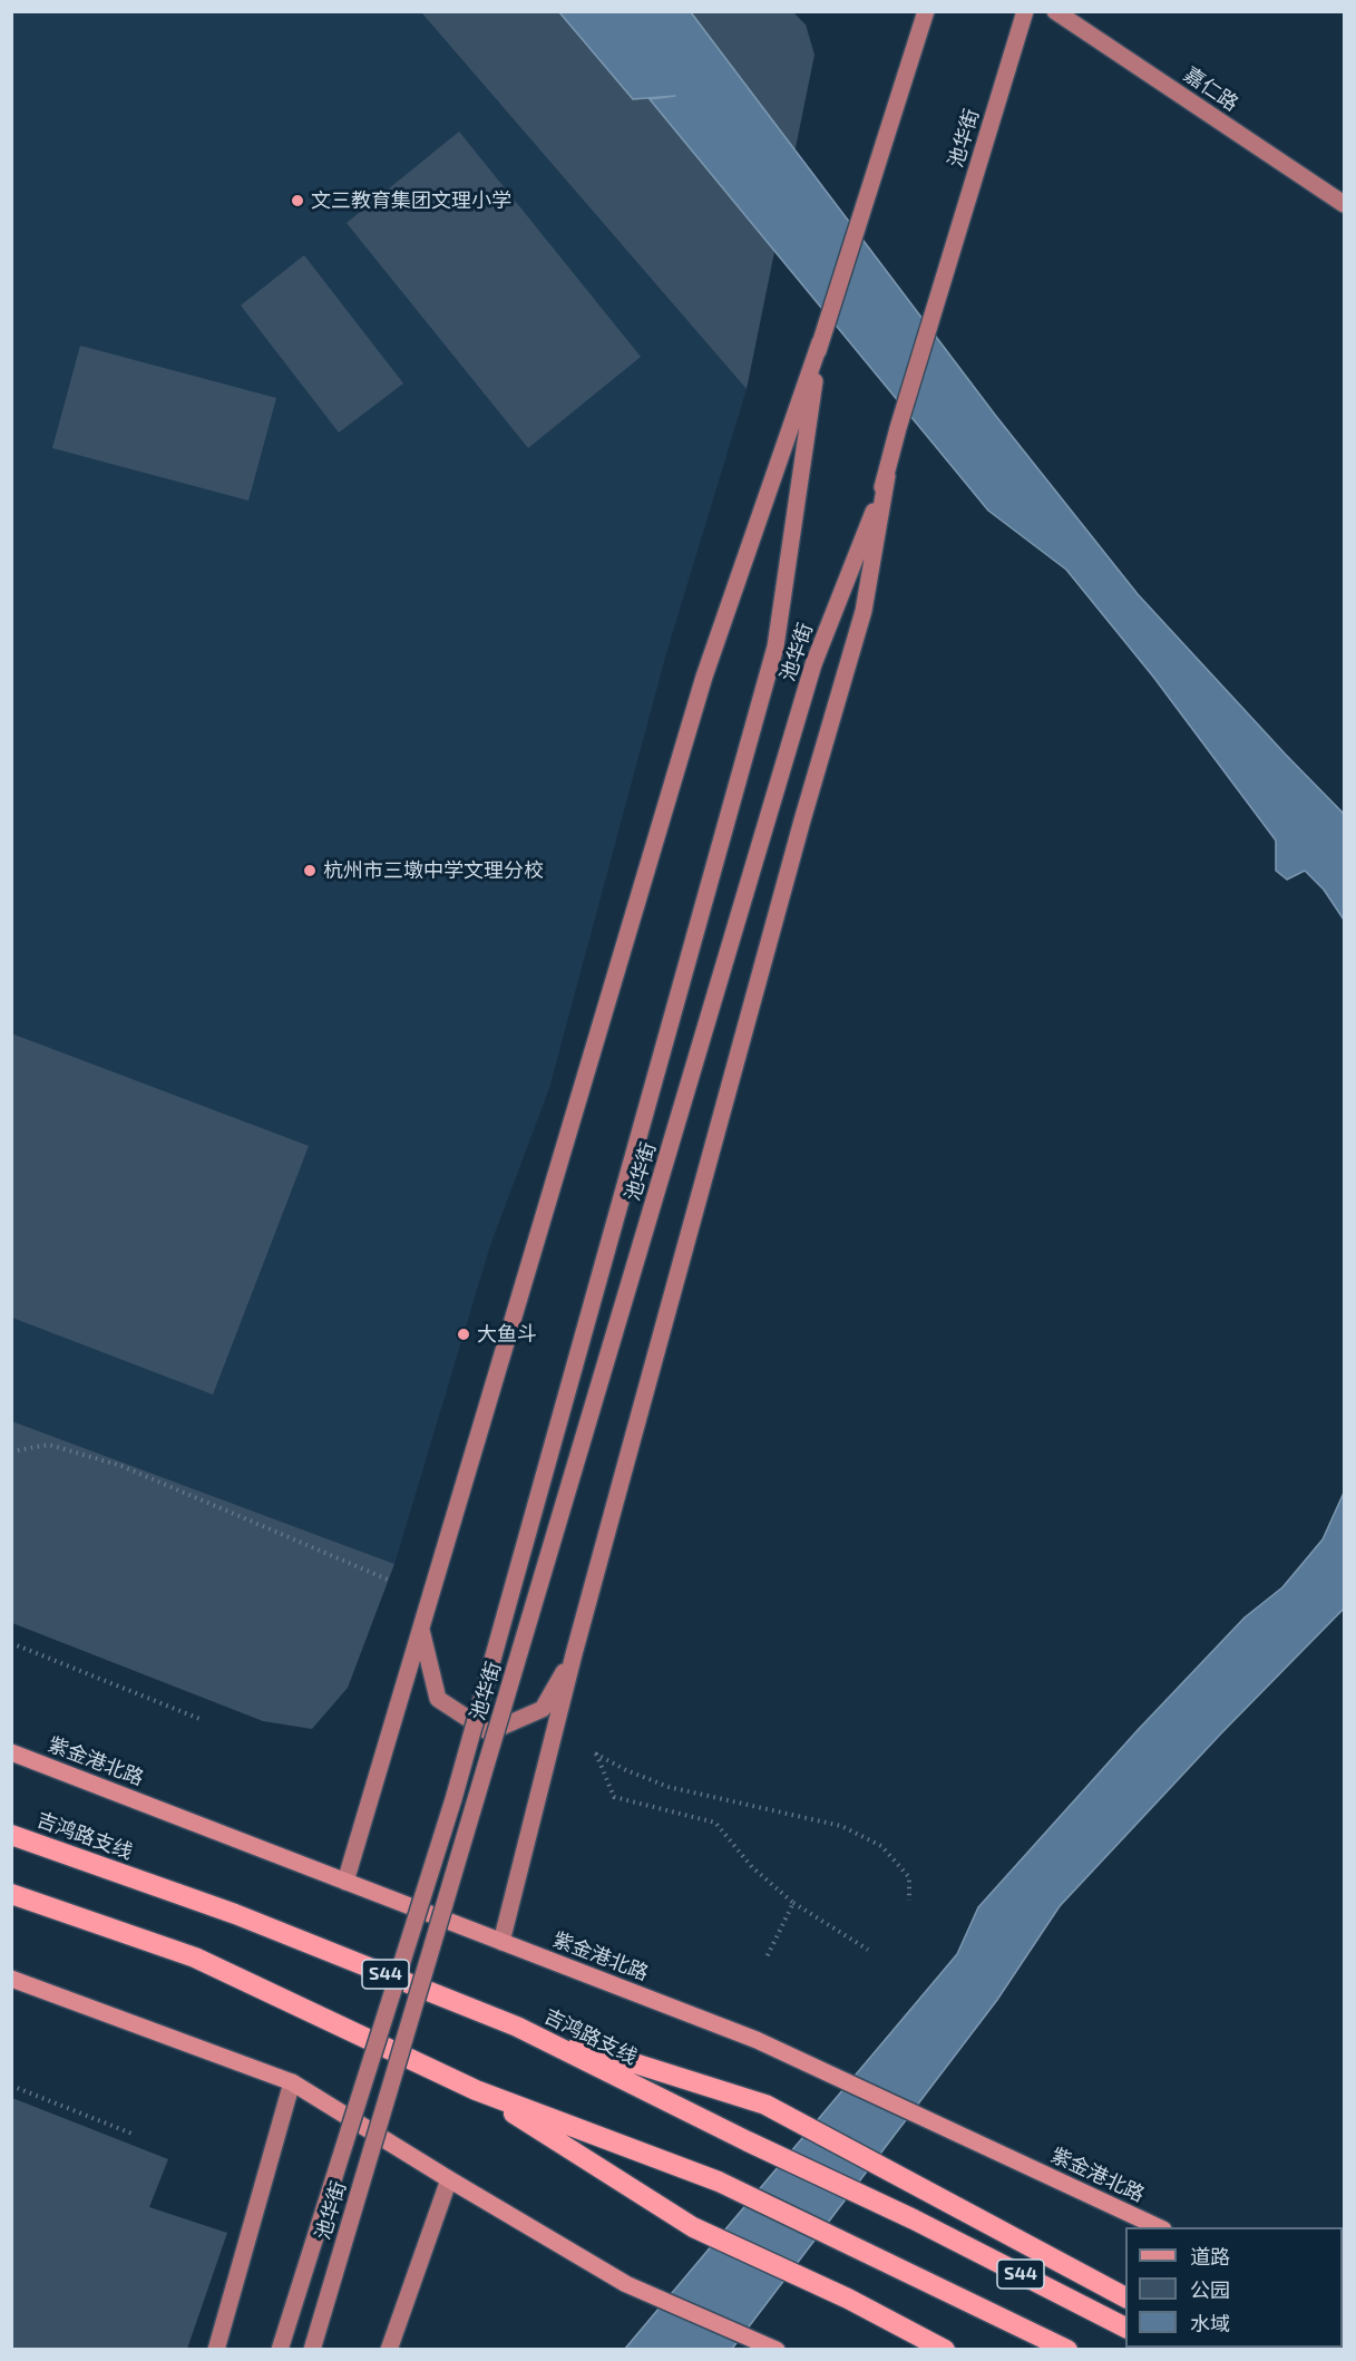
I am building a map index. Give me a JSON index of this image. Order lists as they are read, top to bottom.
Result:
{
  "streets": {
    "highway": ["吉鸿路支线", "S44"],
    "main road": ["嘉仁路", "池华街", "紫金港北路"]
  },
  "places": ["文三教育集团文理小学", "杭州市三墩中学文理分校", "大鱼斗"],
  "legend": ["道路", "公园", "水域"]
}
